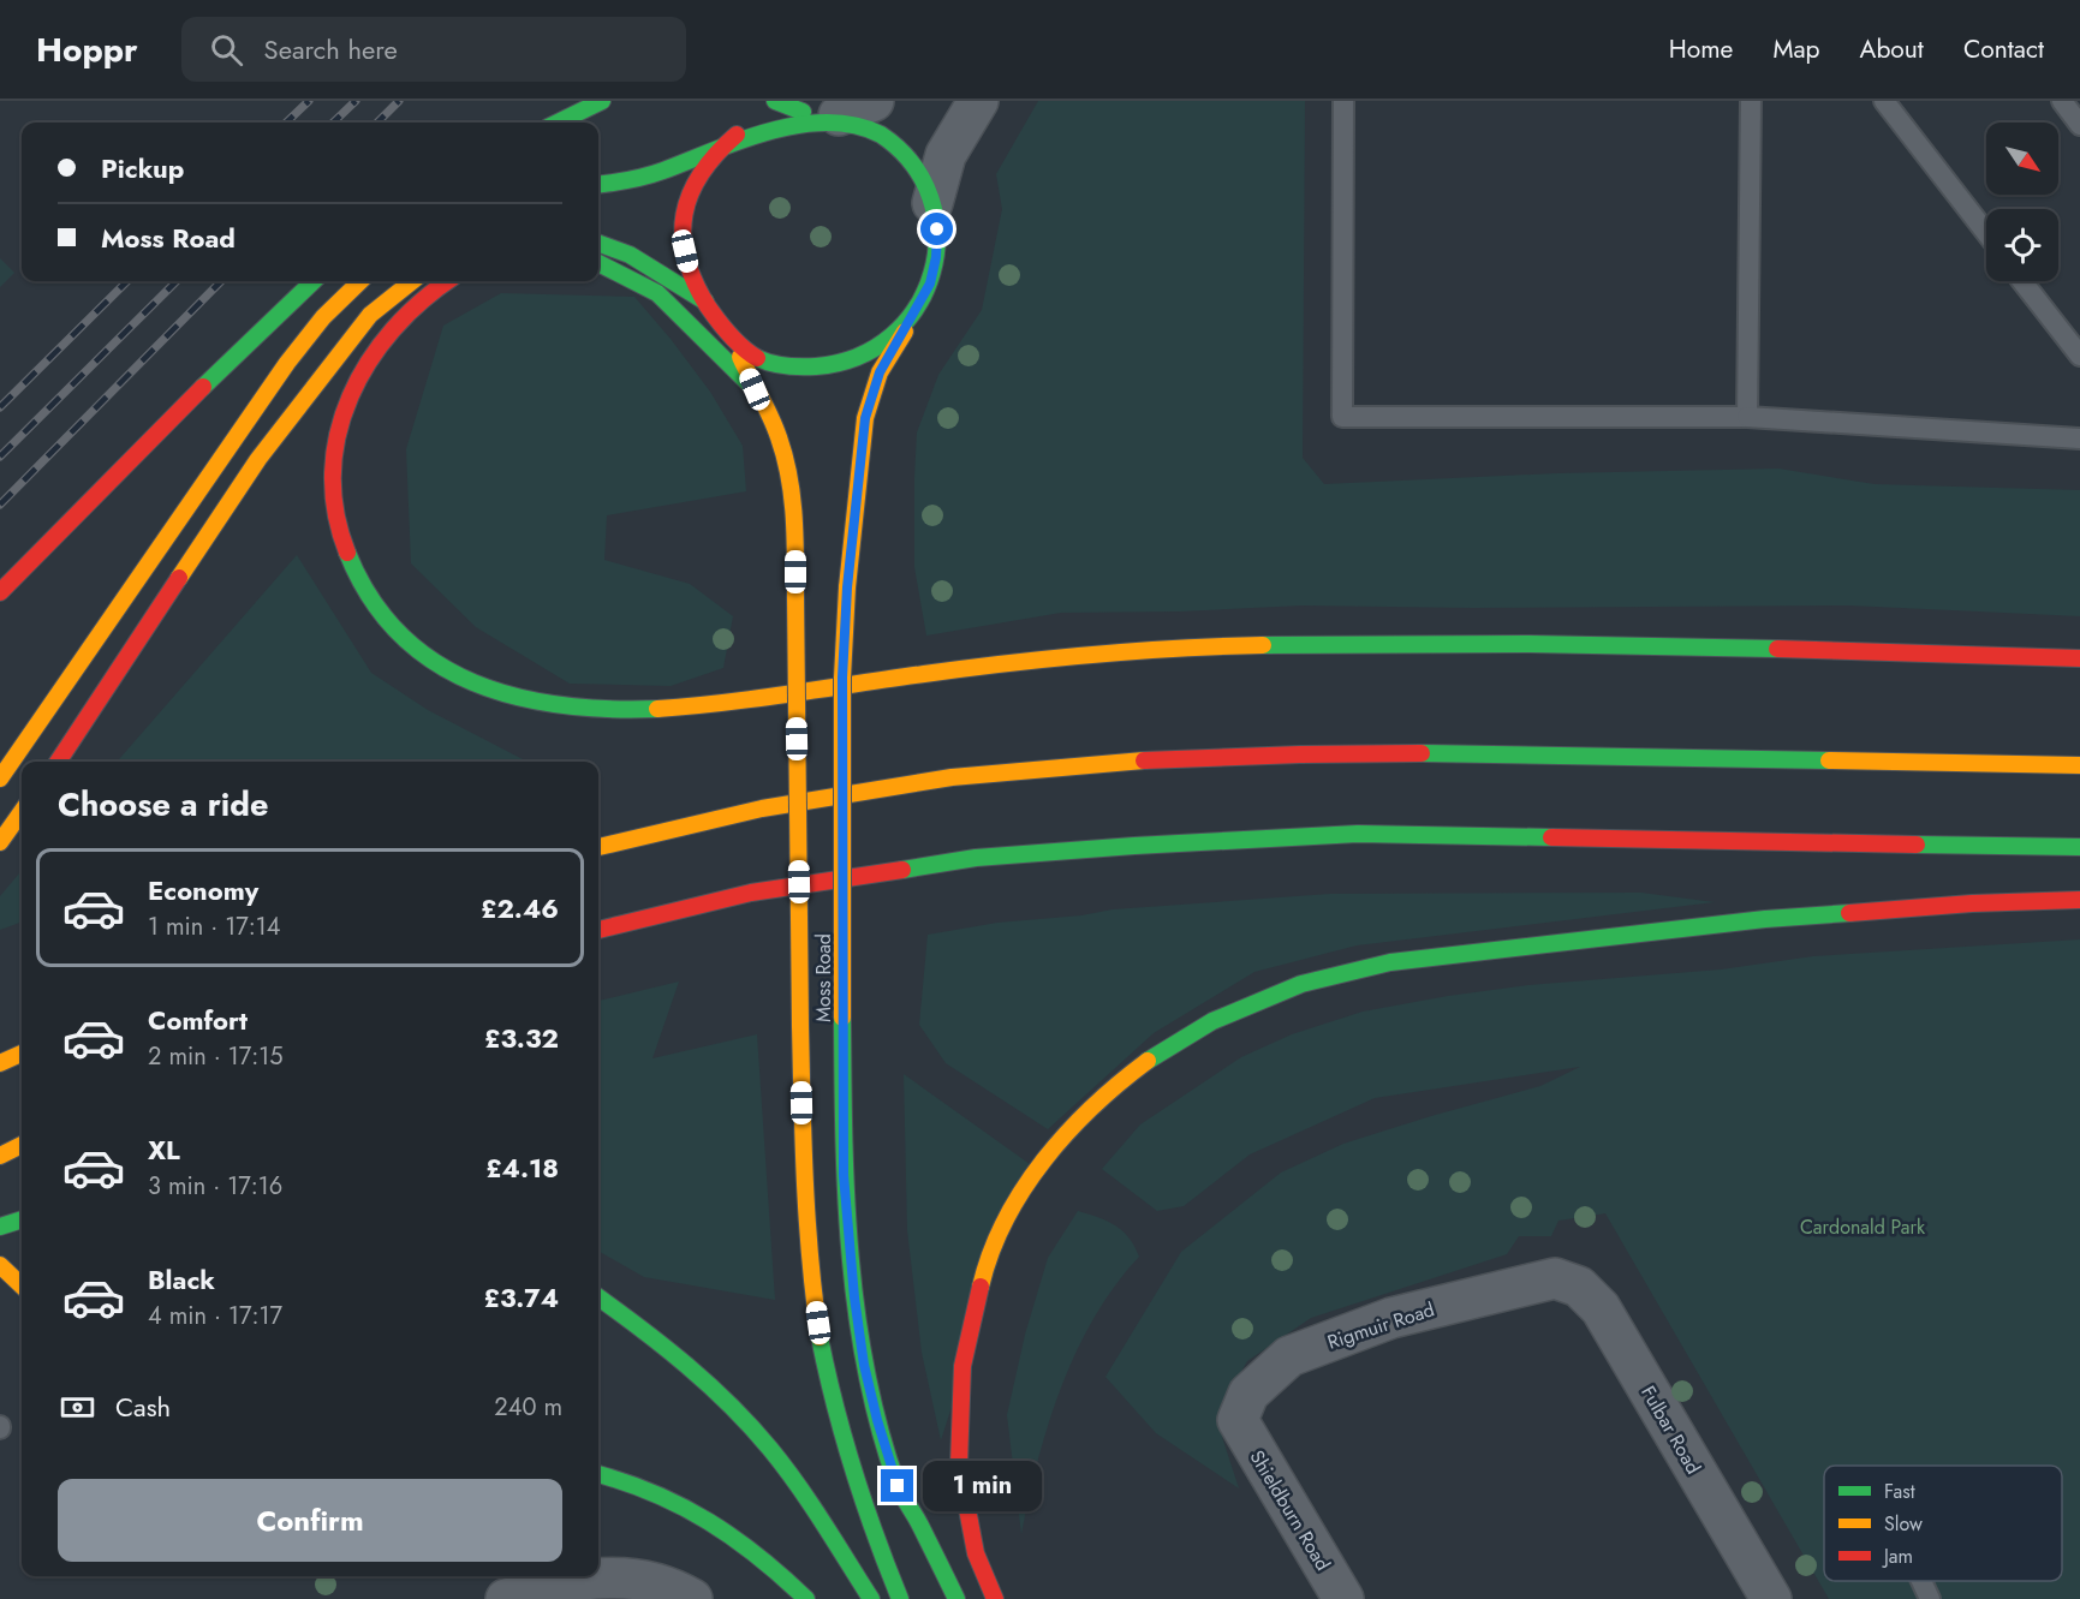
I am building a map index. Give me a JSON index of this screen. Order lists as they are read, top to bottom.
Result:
{
  "streets": {
    "main road": ["Moss Road"],
    "street": ["Rigmuir Road", "Fulbar Road", "Shieldburn Road"]
  },
  "crossings": [
    ["Rigmuir Road", "Fulbar Road"],
    ["Rigmuir Road", "Shieldburn Road"]
  ],
  "parks": ["Cardonald Park"],
  "legend": ["Fast", "Slow", "Jam"],
  "north": "bottom right",
  "page": {
    "header": "Hoppr",
    "search": "Search here",
    "nav": [
      "Home",
      "Map",
      "About",
      "Contact"
    ],
    "banner": ["Pickup", "Moss Road"],
    "heading": "Choose a ride",
    "list": [
      {
        "name": "Economy",
        "note": "1 min · 17:14",
        "value": "£2.46"
      },
      {
        "name": "Comfort",
        "note": "2 min · 17:15",
        "value": "£3.32"
      },
      {
        "name": "XL",
        "note": "3 min · 17:16",
        "value": "£4.18"
      },
      {
        "name": "Black",
        "note": "4 min · 17:17",
        "value": "£3.74"
      }
    ],
    "pay": ["Cash", "240 m"],
    "bubble": "1 min",
    "buttons": "Confirm"
  }
}
